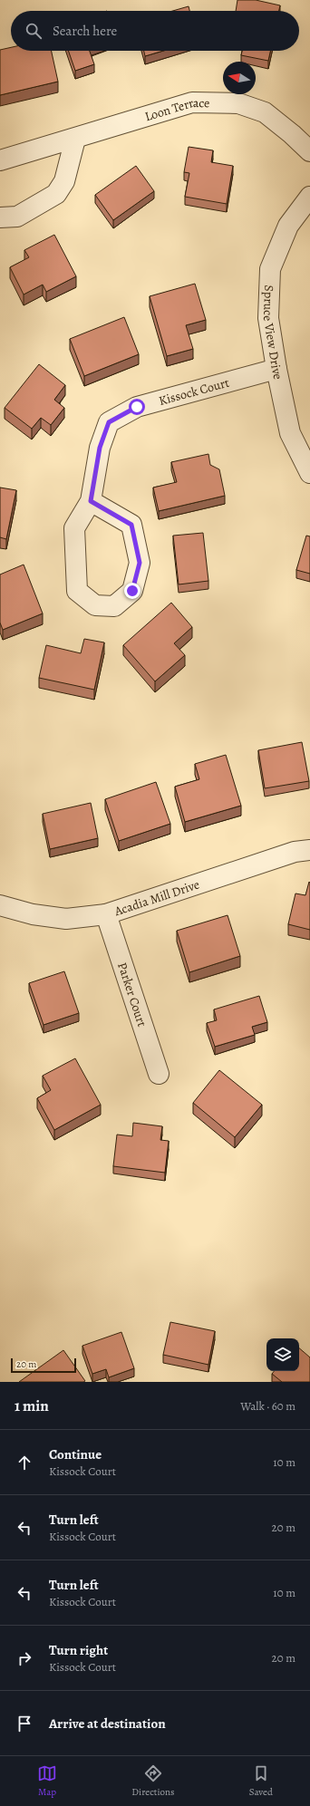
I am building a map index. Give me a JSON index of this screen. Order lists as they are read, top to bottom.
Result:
{
  "streets": {
    "street": [
      "Loon Terrace",
      "Spruce View Drive",
      "Kissock Court",
      "Acadia Mill Drive",
      "Parker Court"
    ]
  },
  "crossings": [
    ["Spruce View Drive", "Kissock Court"],
    ["Acadia Mill Drive", "Parker Court"]
  ],
  "scale_bar": "20 m",
  "north": "left",
  "page": {
    "search": "Search here",
    "scale": "20 m",
    "heading": ["1 min", "Walk · 60 m"],
    "list": [
      ["Continue", "Kissock Court", "10 m"],
      ["Turn left", "Kissock Court", "20 m"],
      ["Turn left", "Kissock Court", "10 m"],
      ["Turn right", "Kissock Court", "20 m"],
      "Arrive at destination"
    ],
    "nav": ["Map", "Directions", "Saved"]
  }
}
